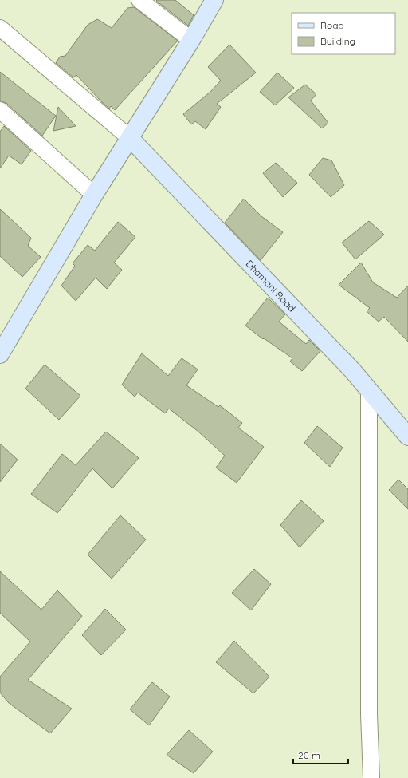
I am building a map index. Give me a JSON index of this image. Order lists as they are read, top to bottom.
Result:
{
  "streets": {
    "main road": ["Dhamani Road"]
  },
  "legend": ["Road", "Building"],
  "scale_bar": "20 m"
}
